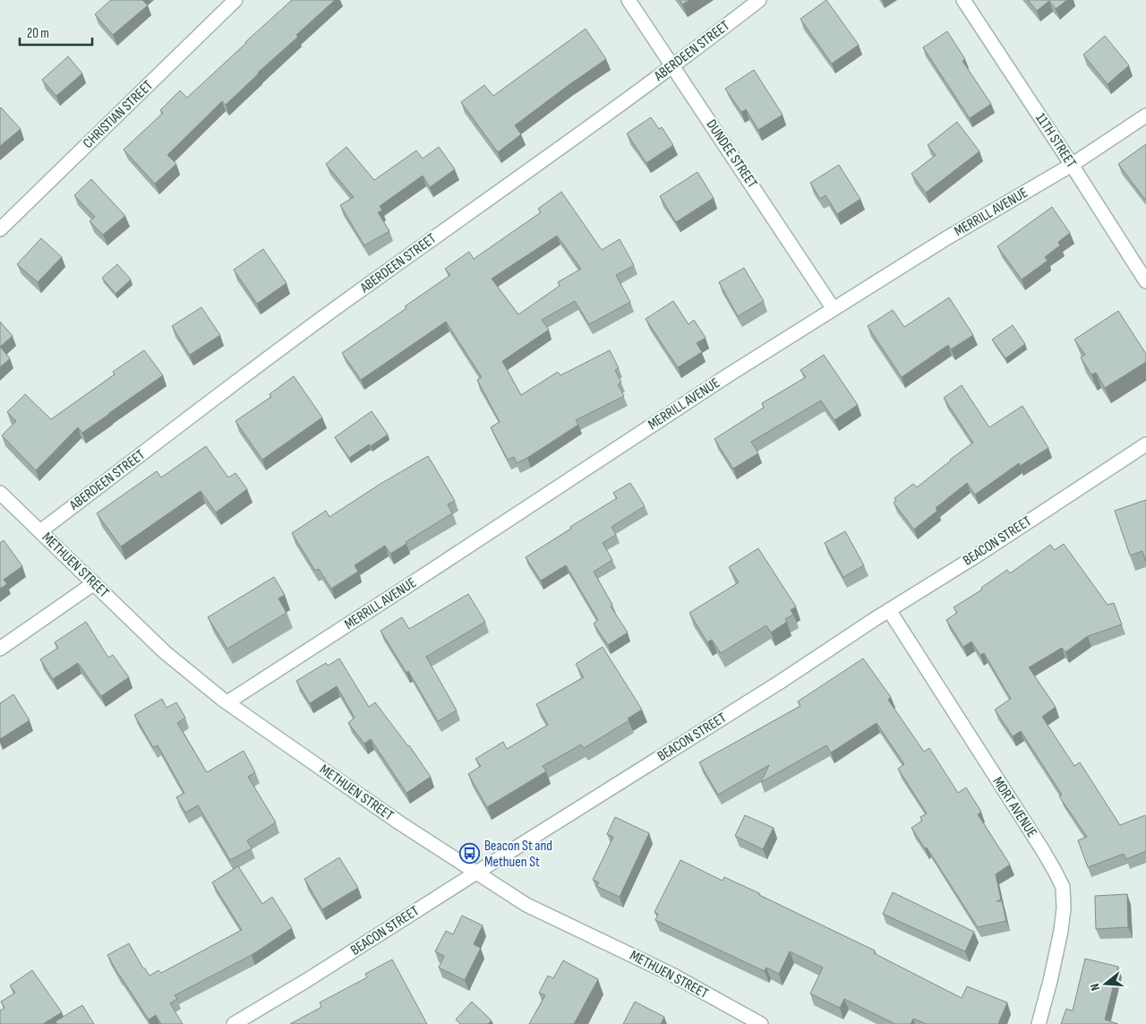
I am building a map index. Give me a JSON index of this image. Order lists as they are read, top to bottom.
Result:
{
  "streets": {
    "street": [
      "ABERDEEN STREET",
      "CHRISTIAN STREET",
      "11TH STREET",
      "DUNDEE STREET",
      "MERRILL AVENUE",
      "BEACON STREET",
      "METHUEN STREET",
      "MORT AVENUE"
    ]
  },
  "crossings": [
    ["ABERDEEN STREET", "DUNDEE STREET"],
    ["ABERDEEN STREET", "METHUEN STREET"],
    ["11TH STREET", "MERRILL AVENUE"],
    ["DUNDEE STREET", "MERRILL AVENUE"],
    ["MERRILL AVENUE", "METHUEN STREET"],
    ["BEACON STREET", "METHUEN STREET"],
    ["BEACON STREET", "MORT AVENUE"]
  ],
  "places": {
    "bus stop": ["Beacon St and Methuen St"]
  },
  "scale_bar": "20 m",
  "north": "left"
}
